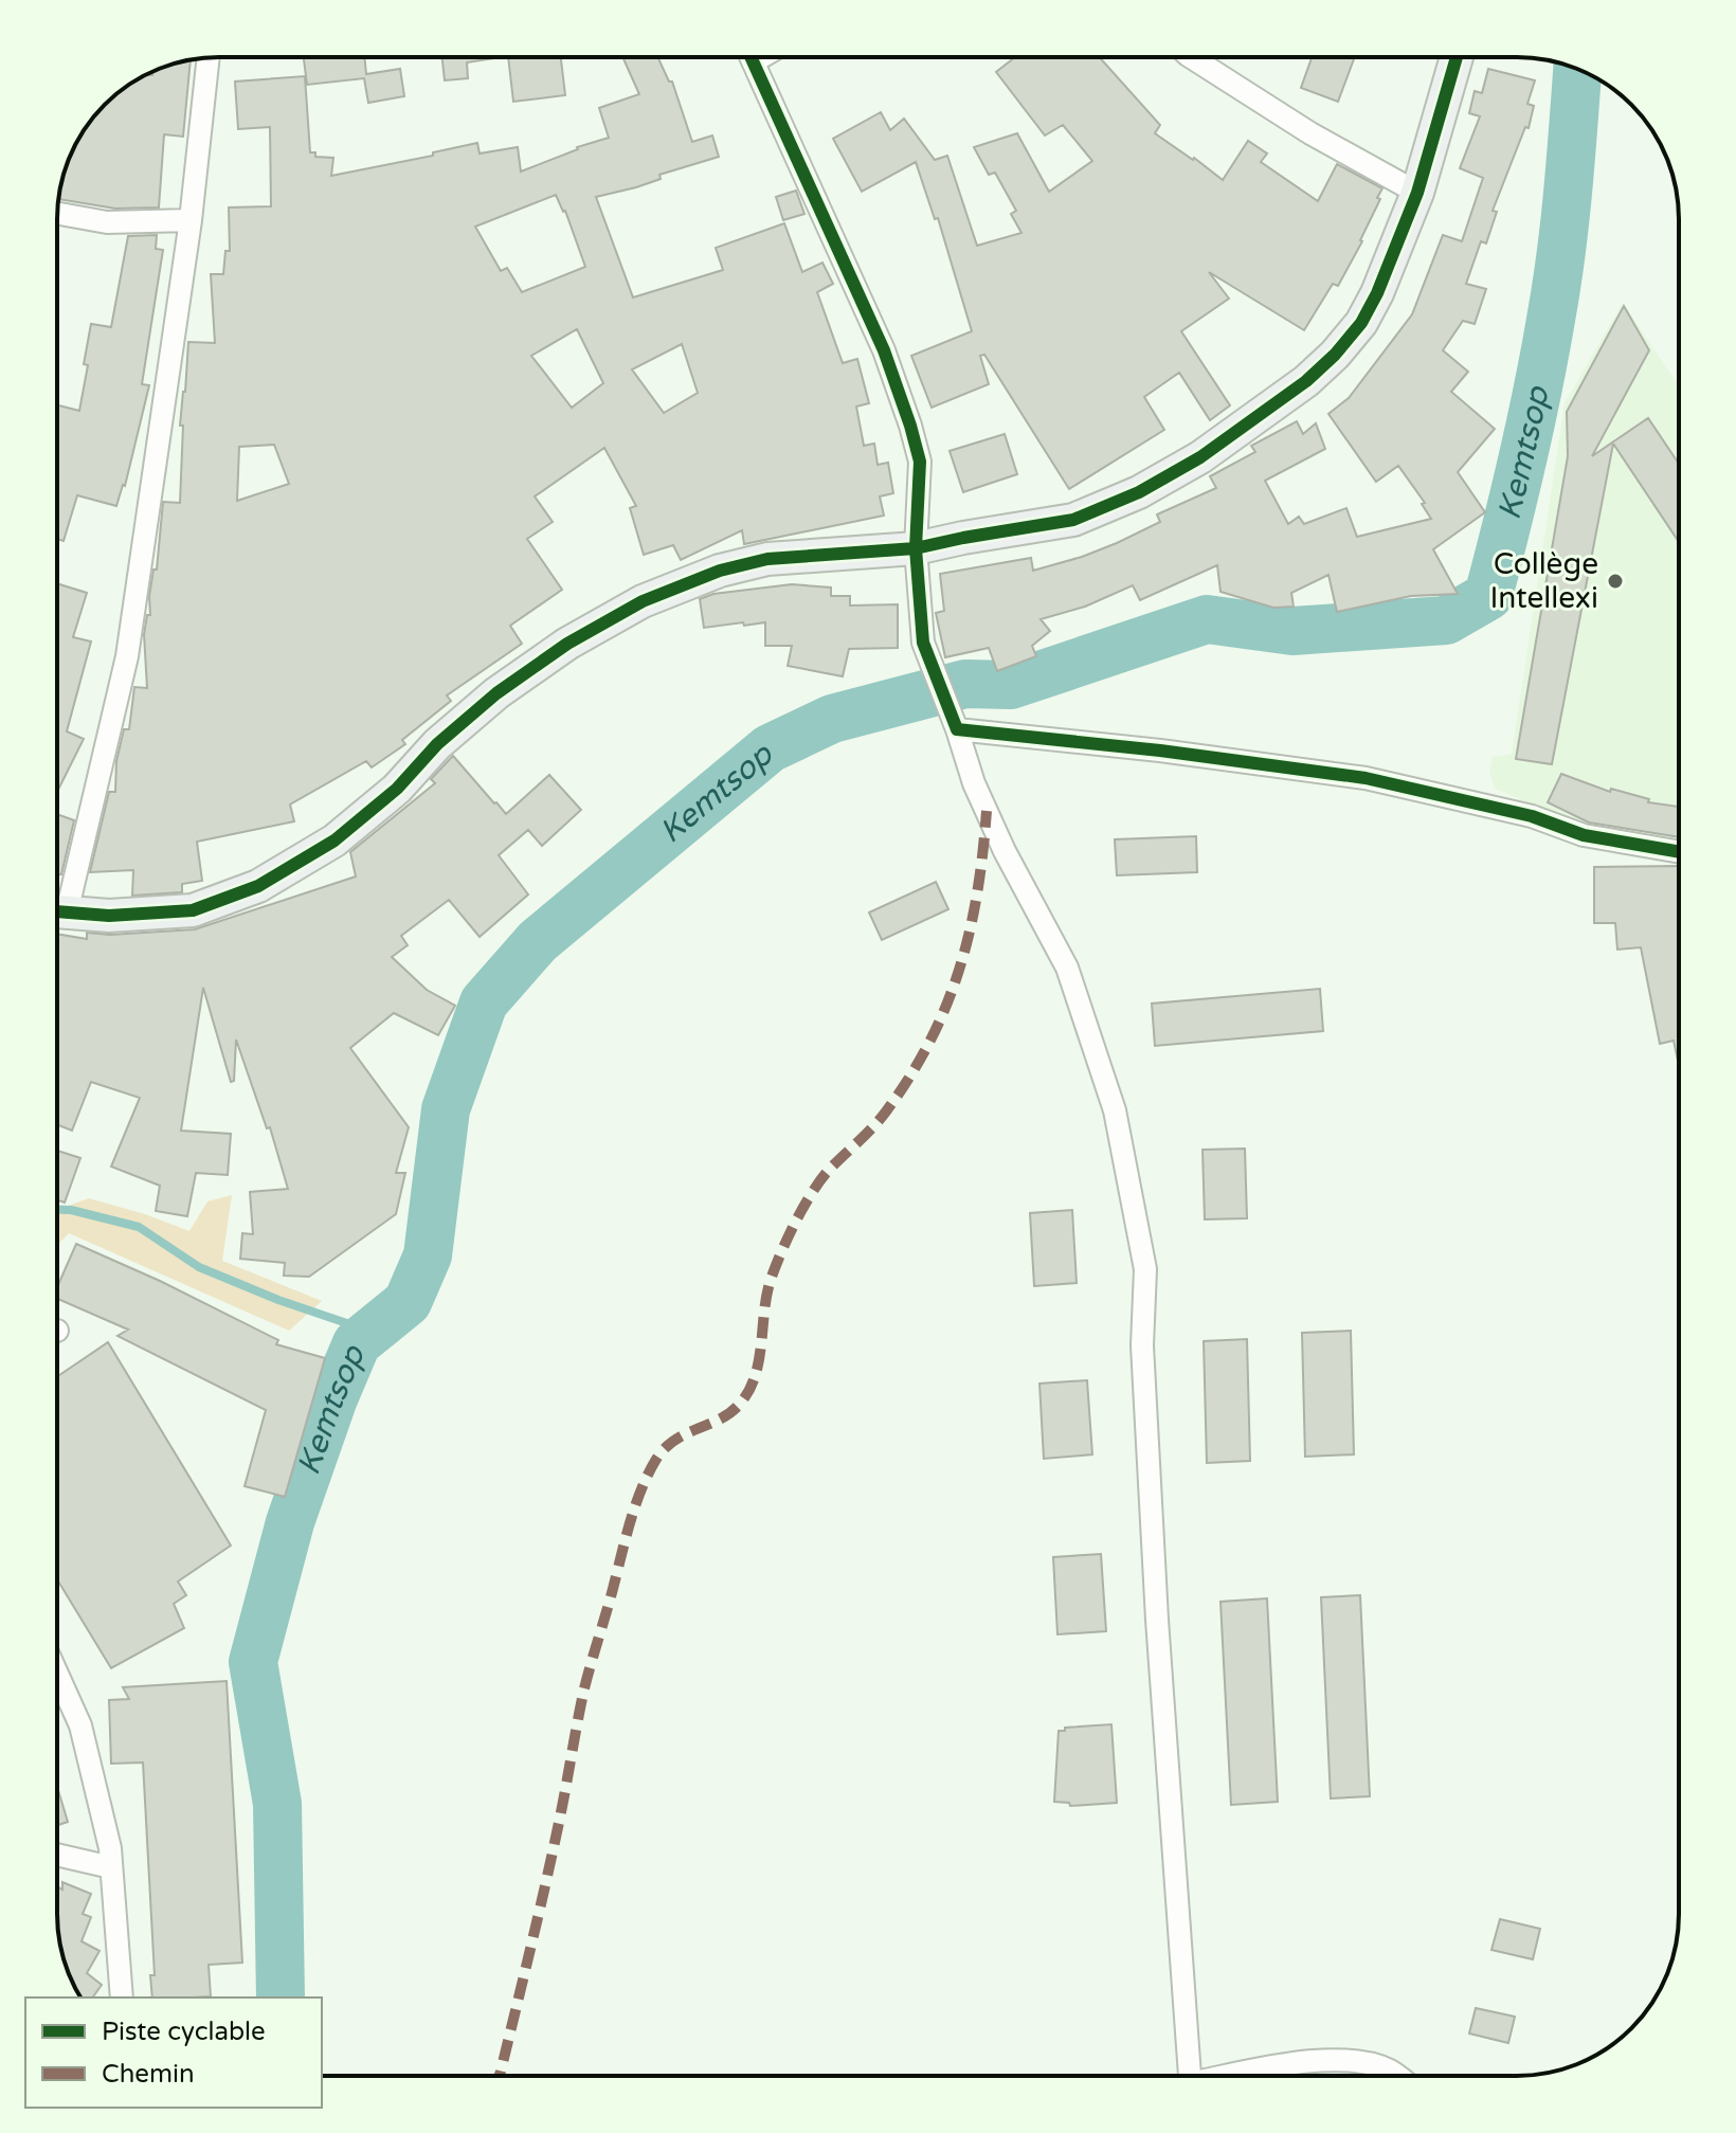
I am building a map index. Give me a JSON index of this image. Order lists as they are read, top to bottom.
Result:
{
  "water": ["Kemtsop"],
  "places": ["Collège Intellexi"],
  "legend": ["Piste cyclable", "Chemin"]
}
